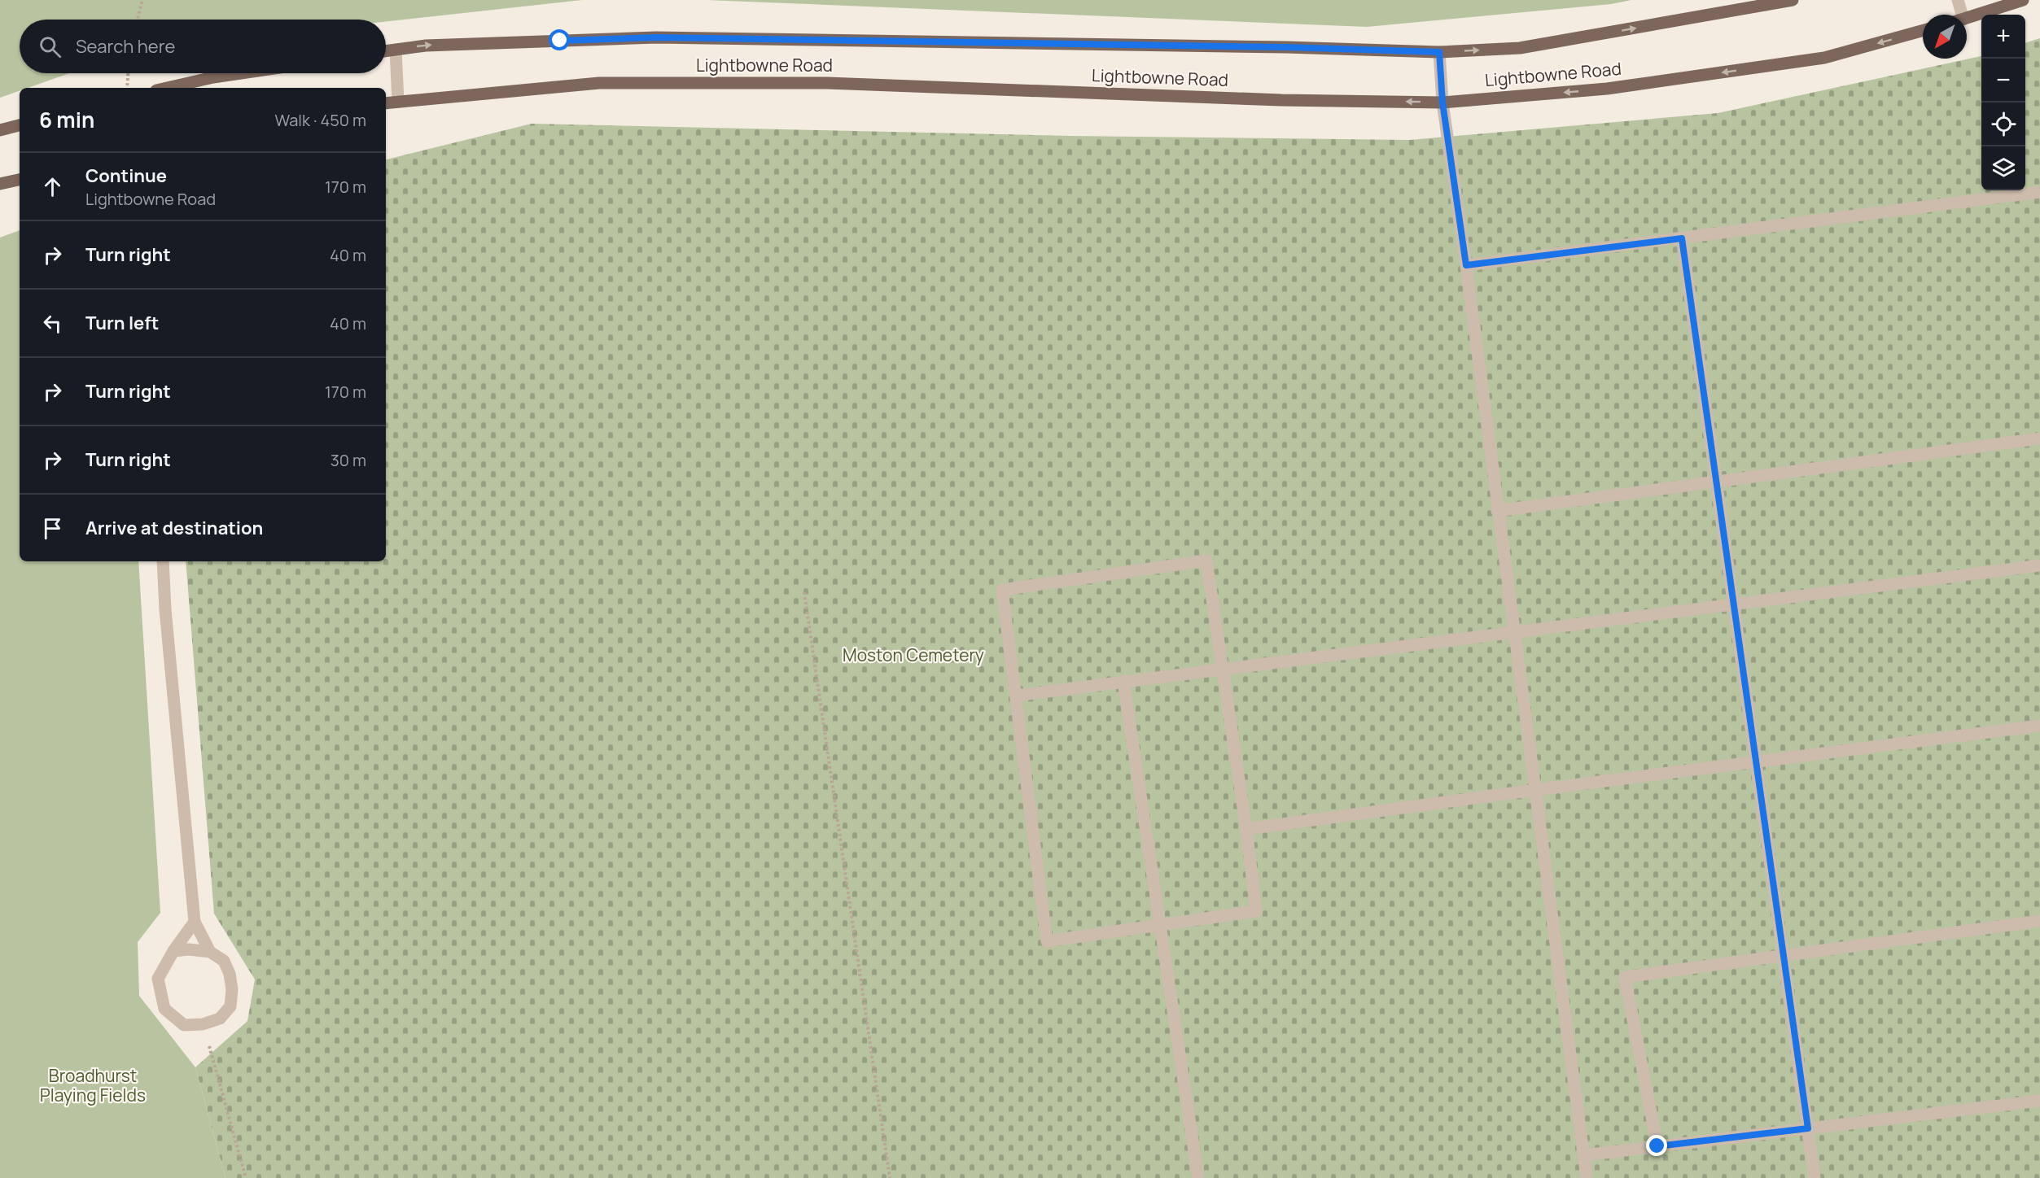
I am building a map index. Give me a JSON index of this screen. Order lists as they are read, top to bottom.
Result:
{
  "streets": {
    "main road": ["Lightbowne Road"]
  },
  "parks": ["Moston Cemetery", "Broadhurst Playing Fields"],
  "north": "bottom left",
  "page": {
    "map_buttons": ["+", "−"],
    "search": "Search here",
    "heading": ["6 min", "Walk · 450 m"],
    "list": [
      ["Continue", "Lightbowne Road", "170 m"],
      ["Turn right", "40 m"],
      ["Turn left", "40 m"],
      ["Turn right", "170 m"],
      ["Turn right", "30 m"],
      "Arrive at destination"
    ]
  }
}
